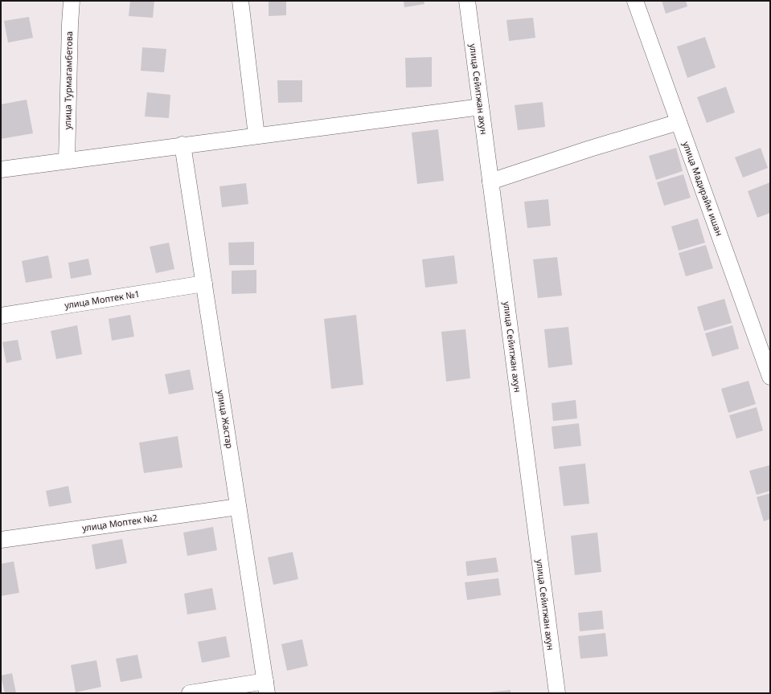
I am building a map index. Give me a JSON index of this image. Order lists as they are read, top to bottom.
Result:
{
  "streets": {
    "street": [
      "улица Турмагамбетова",
      "улица Сейитжан ахун",
      "улица Мадирайм ишан",
      "улица Моптек №1",
      "улица Жастар",
      "улица Моптек №2"
    ]
  },
  "crossings": [
    ["улица Моптек №1", "улица Жастар"],
    ["улица Жастар", "улица Моптек №2"]
  ]
}
